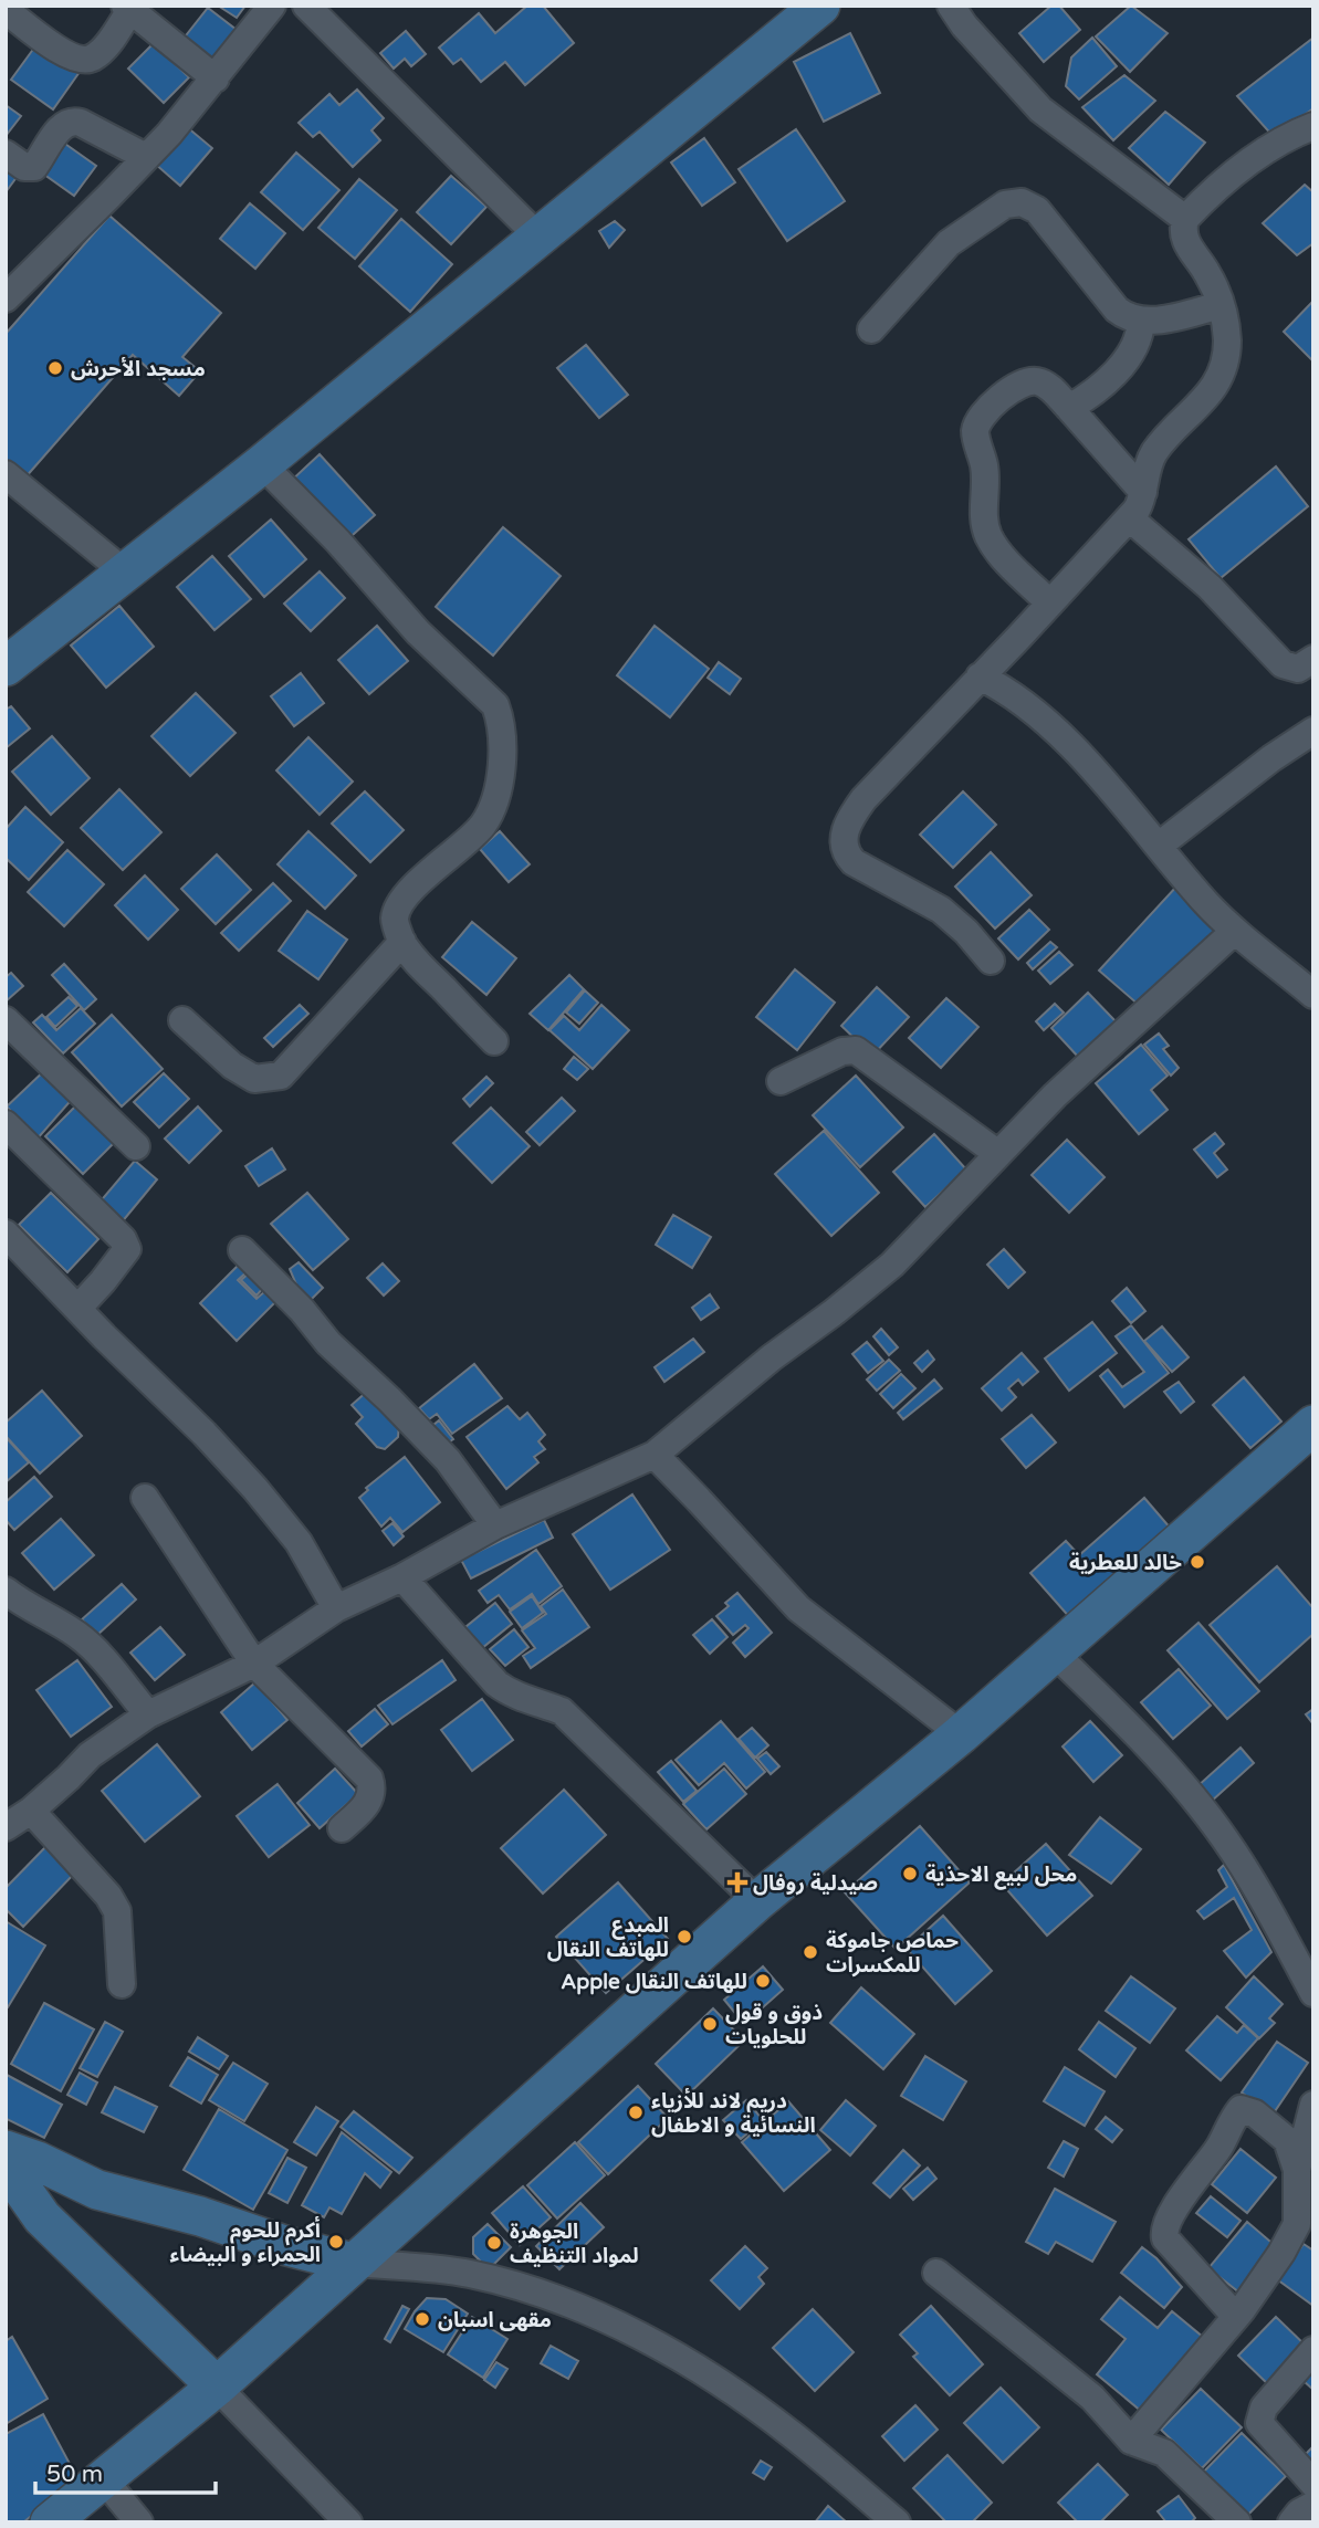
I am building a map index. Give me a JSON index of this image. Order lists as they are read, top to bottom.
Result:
{
  "places": {
    "other": [
      "مسجد الأحرش",
      "خالد للعطرية",
      "محل لبيع الاحذية",
      "المبدع للهاتف النقال",
      "حماص جاموكة للمكسرات",
      "Apple للهاتف النقال",
      "ذوق و قول للحلويات",
      "دريم لاند للأزياء النسائية و الاطفال",
      "أكرم للحوم الحمراء و البيضاء",
      "الجوهرة لمواد التنظيف",
      "مقهى اسبان"
    ],
    "health": ["صيدلية روفال"]
  },
  "scale_bar": "50 m"
}
